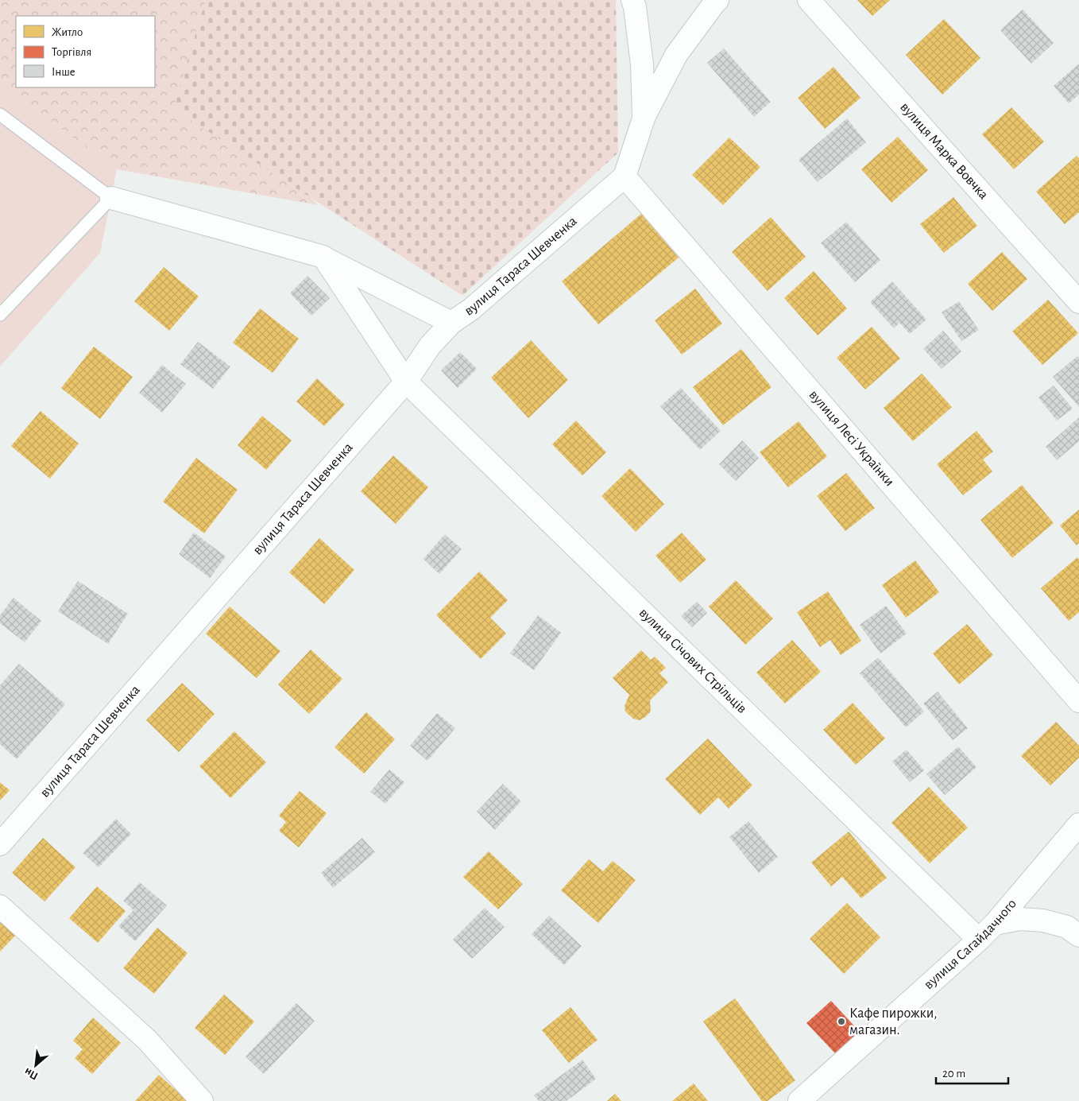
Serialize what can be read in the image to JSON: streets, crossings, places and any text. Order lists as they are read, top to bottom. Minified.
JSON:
{"streets":{"street":["вулиця Марка Вовчка","вулиця Тараса Шевченка","вулиця Лесі Українки","вулиця Січових Стрільців","вулиця Сагайдачного"]},"crossings":[["вулиця Тараса Шевченка","вулиця Лесі Українки"],["вулиця Тараса Шевченка","вулиця Січових Стрільців"],["вулиця Січових Стрільців","вулиця Сагайдачного"]],"places":["Кафе пирожки, магазин."],"legend":["Житло","Торгівля","Інше"],"scale_bar":"20 m","north":"bottom left"}
